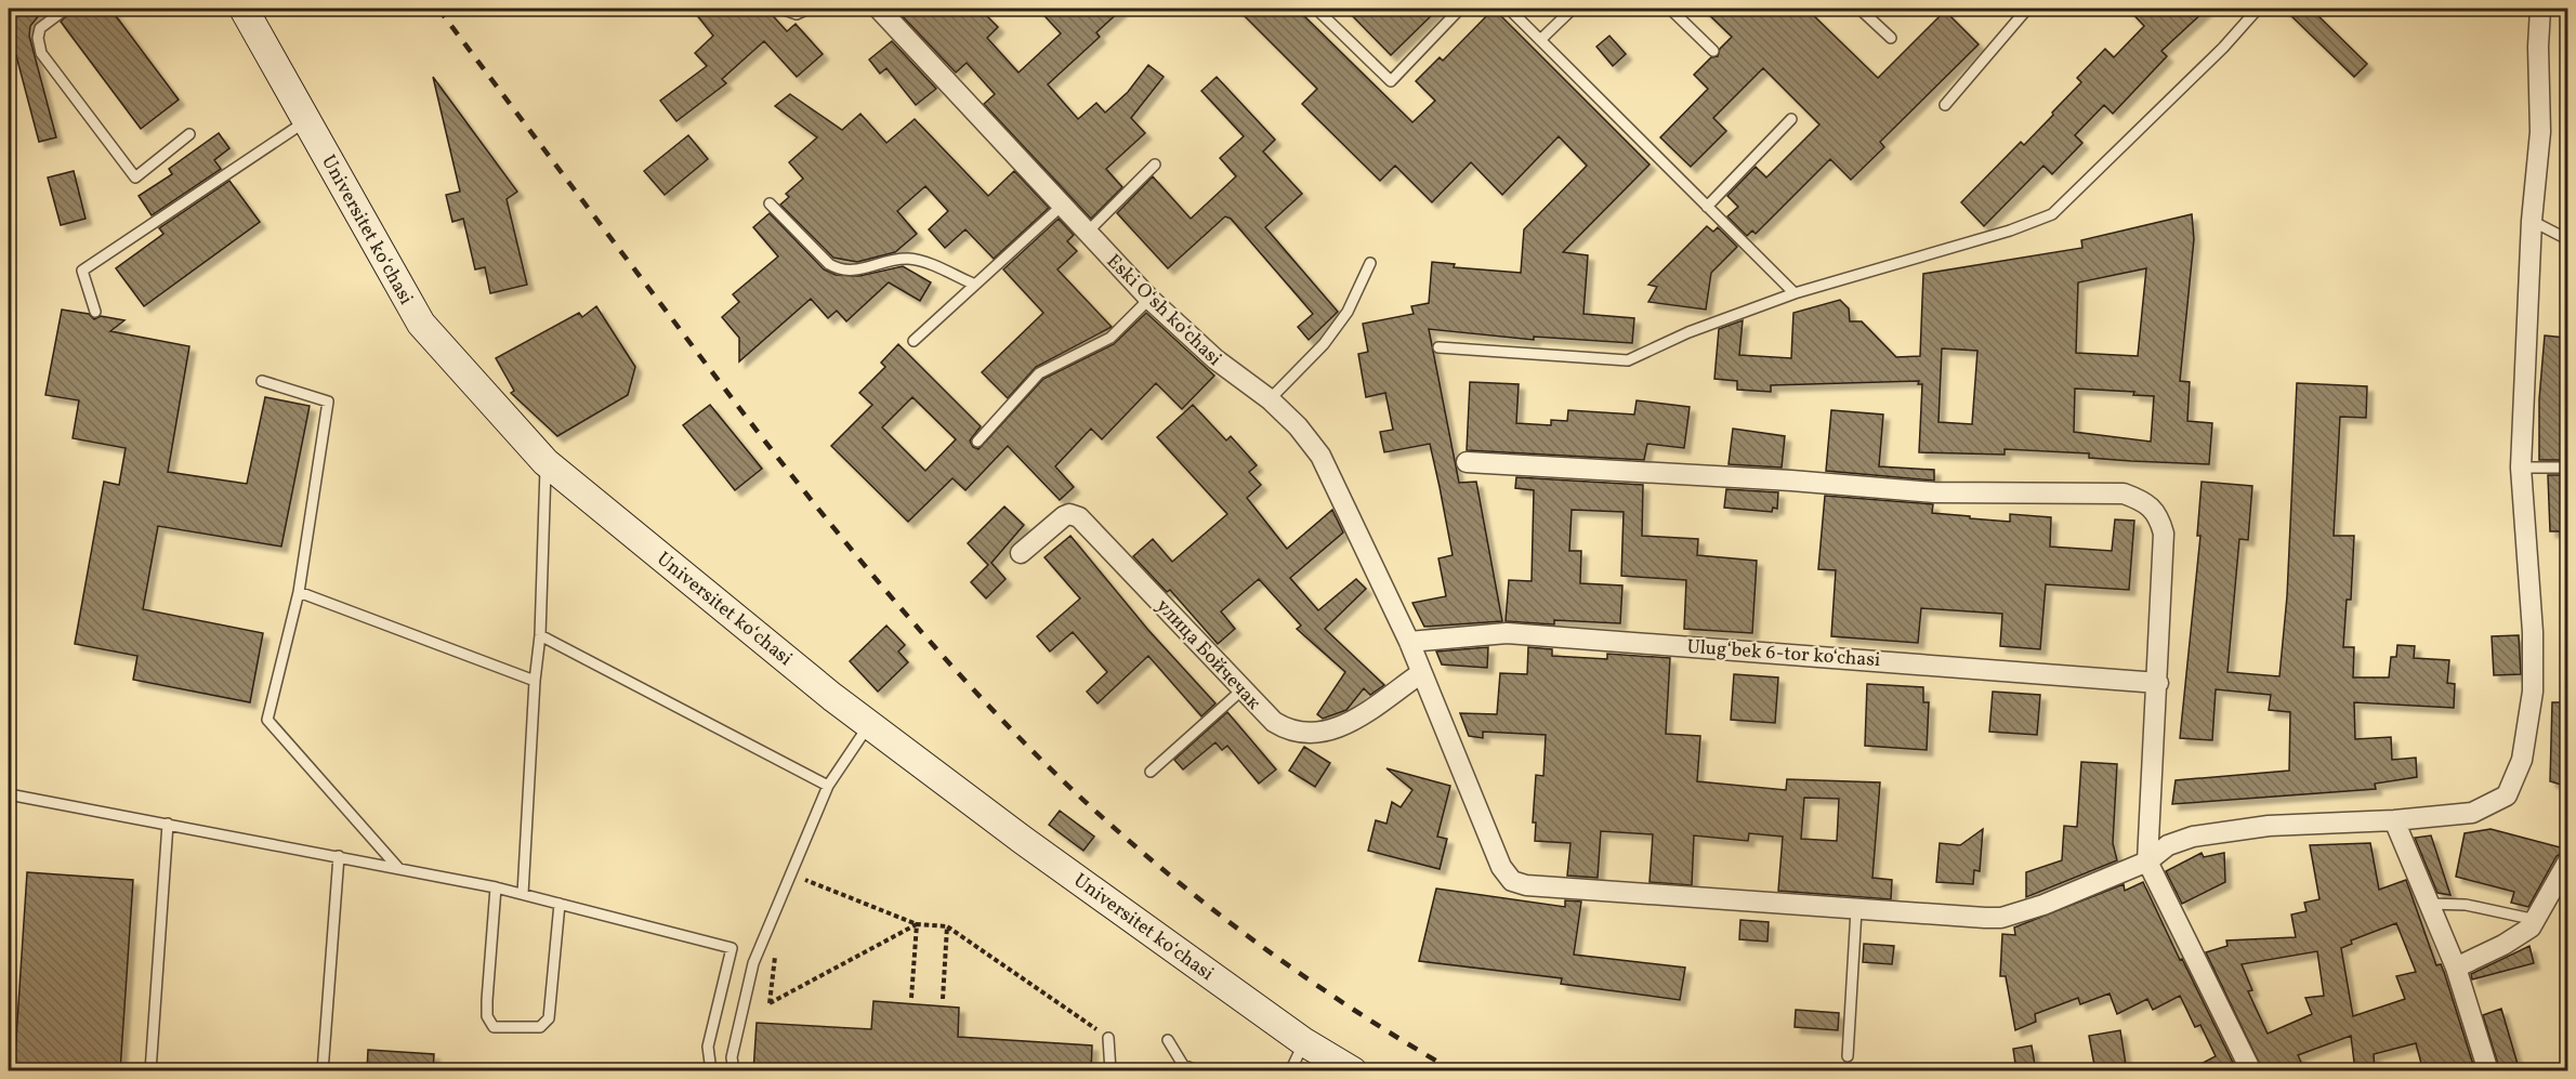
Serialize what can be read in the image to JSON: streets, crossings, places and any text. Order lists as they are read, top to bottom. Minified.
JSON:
{"streets":{"main road":["Universitet kо‘chasi"],"street":["Eski Oʻsh koʻchasi","Ulug‘bek 6-tor koʻchasi","улица Бойчечак"]},"crossings":[["Eski Oʻsh koʻchasi","Ulug‘bek 6-tor koʻchasi"],["Eski Oʻsh koʻchasi","улица Бойчечак"]]}
